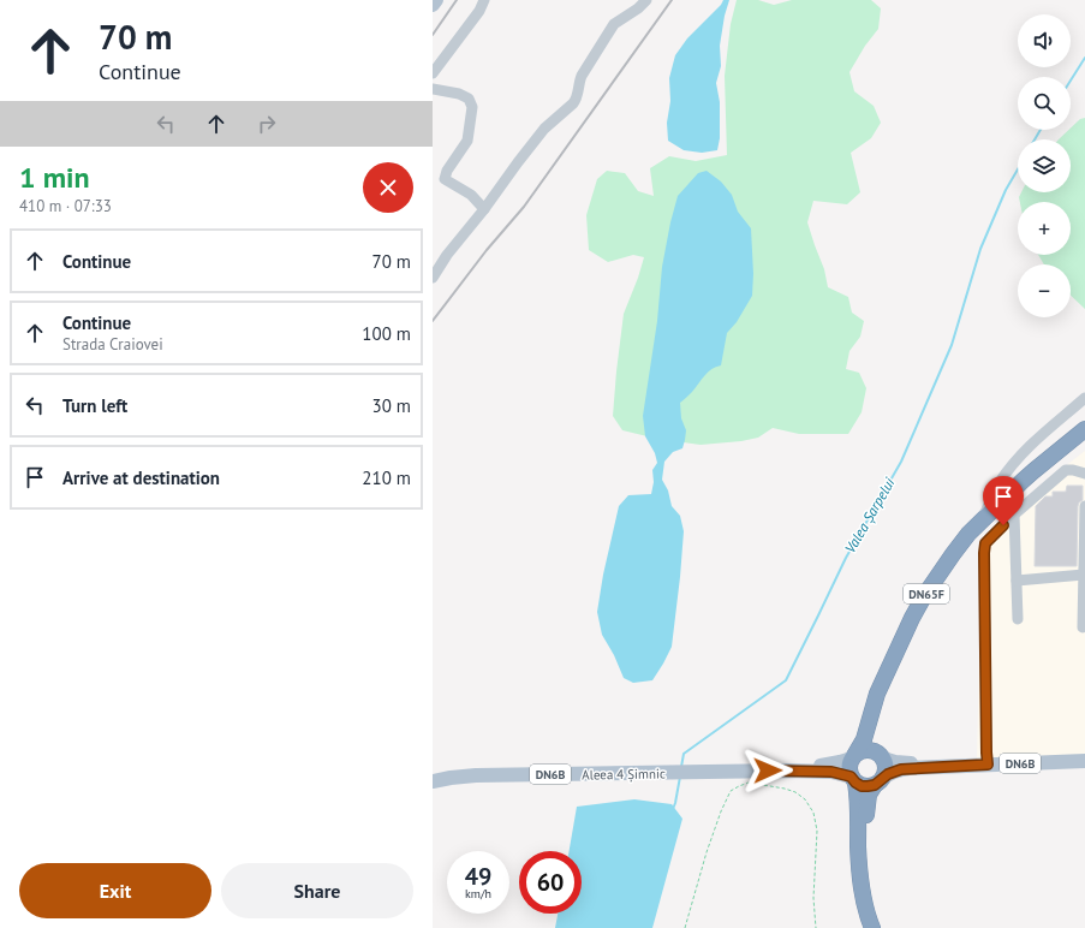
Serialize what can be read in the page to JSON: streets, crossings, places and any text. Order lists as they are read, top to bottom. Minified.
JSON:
{"streets":{"highway":["DN65F","DN6B"],"main road":["Aleea 4 Șimnic"]},"crossings":[["DN65F","DN6B"],["DN65F","Aleea 4 Șimnic"],["DN6B","Aleea 4 Șimnic"]],"water":["Valea Șarpelui"],"page":{"turn":["70 m","Continue"],"map_buttons":["+","−"],"heading":["1 min","410 m · 07:33"],"list":[{"name":"Continue","value":"70 m"},{"name":"Continue","note":"Strada Craiovei","value":"100 m"},{"name":"Turn left","value":"30 m"},{"name":"Arrive at destination","value":"210 m"}],"speed":"49 km/h","limit":"60","buttons":["Exit","Share"]}}
